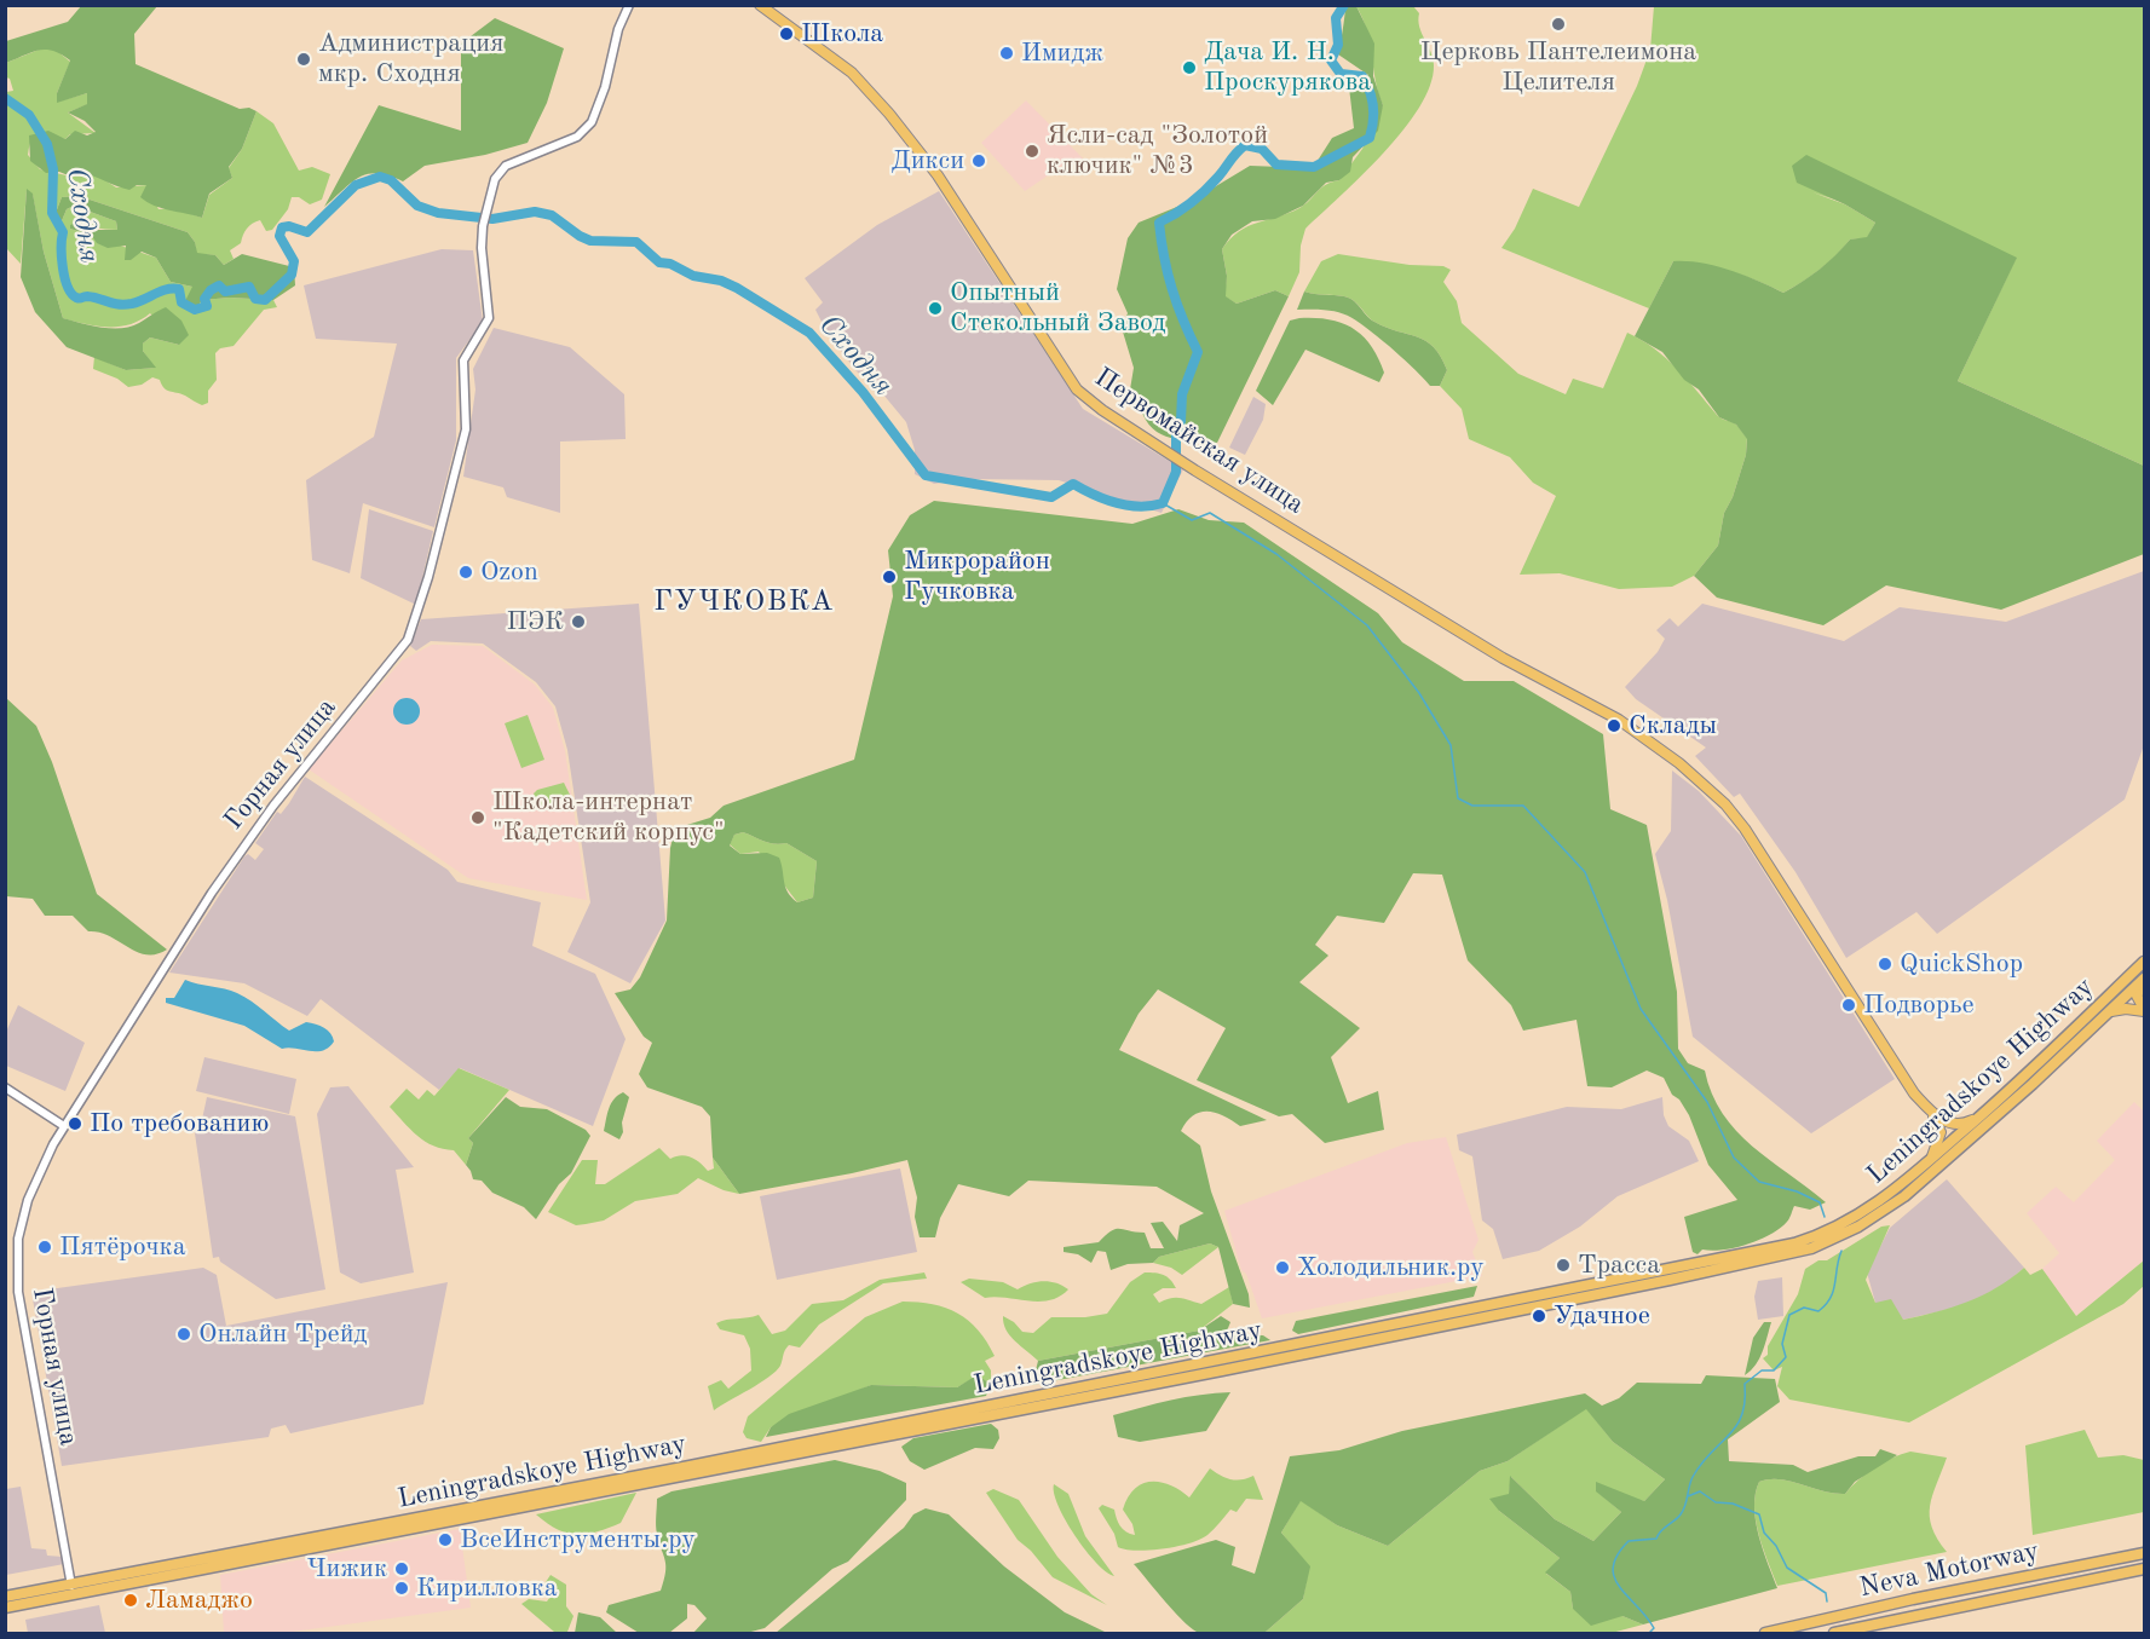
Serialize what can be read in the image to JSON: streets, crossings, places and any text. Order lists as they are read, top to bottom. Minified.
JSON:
{"streets":{"highway":["Leningradskoye Highway","Neva Motorway"],"main road":["Первомайская улица"],"street":["Горная улица"]},"crossings":[["Горная улица","Leningradskoye Highway"]],"districts":["ГУЧКОВКА"],"water":["Сходня"],"places":["Церковь Пантелеимона Целителя","Школа","Имидж","Администрация мкр. Сходня","Дача И. Н. Проскурякова","Ясли-сад \"Золотой ключик\" №3","Дикси","Опытный Стекольный Завод","Ozon","Микрорайон Гучковка","ПЭК","Склады","Школа-интернат \"Кадетский корпус\"","QuickShop","Подворье","По требованию","Пятёрочка","Трасса","Холодильник.ру","Удачное","Онлайн Трейд","ВсеИнструменты.ру","Чижик","Кирилловка","Ламаджо"]}
